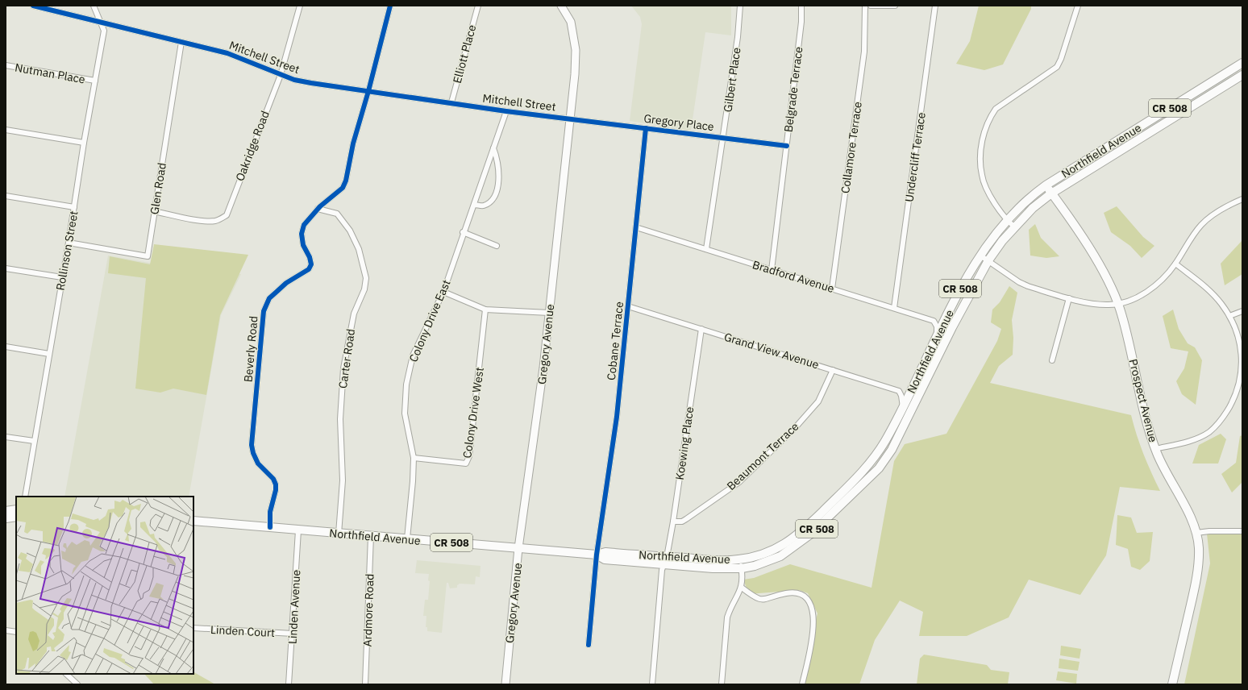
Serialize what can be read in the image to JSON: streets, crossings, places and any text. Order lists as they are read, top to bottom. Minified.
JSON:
{"streets":{"main road":["CR 508","Northfield Avenue","Gregory Avenue","Prospect Avenue"],"street":["Elliott Place","Mitchell Street","Nutman Place","Gilbert Place","Belgrade Terrace","Gregory Place","Oakridge Road","Collamore Terrace","Undercliff Terrace","Glen Road","Rollinson Street","Bradford Avenue","Colony Drive East","Cobane Terrace","Beverly Road","Grand View Avenue","Carter Road","Colony Drive West","Koewing Place","Beaumont Terrace","Linden Avenue","Ardmore Road","Linden Court"]},"crossings":[["Elliott Place","Mitchell Street"],["Mitchell Street","Gregory Place"],["Mitchell Street","Oakridge Road"],["Mitchell Street","Glen Road"],["Mitchell Street","Rollinson Street"],["Mitchell Street","Colony Drive East"],["Mitchell Street","Gregory Avenue"],["Mitchell Street","Beverly Road"],["Nutman Place","Rollinson Street"],["Gilbert Place","Gregory Place"],["Gilbert Place","Bradford Avenue"],["Belgrade Terrace","Gregory Place"],["Belgrade Terrace","Bradford Avenue"],["Gregory Place","Cobane Terrace"],["Gregory Place","Gregory Avenue"],["Oakridge Road","Glen Road"],["Collamore Terrace","Bradford Avenue"],["Northfield Avenue","Bradford Avenue"],["Northfield Avenue","Colony Drive East"],["Northfield Avenue","Cobane Terrace"],["Northfield Avenue","Gregory Avenue"],["Northfield Avenue","Beverly Road"],["Northfield Avenue","Grand View Avenue"],["Northfield Avenue","Carter Road"],["Northfield Avenue","Prospect Avenue"],["Northfield Avenue","Koewing Place"],["Northfield Avenue","Linden Avenue"],["Northfield Avenue","Ardmore Road"],["Undercliff Terrace","Bradford Avenue"],["Glen Road","Rollinson Street"],["Bradford Avenue","Cobane Terrace"],["Colony Drive East","Colony Drive West"],["Cobane Terrace","Grand View Avenue"],["Beverly Road","Carter Road"],["Grand View Avenue","Koewing Place"],["Grand View Avenue","Beaumont Terrace"],["Koewing Place","Beaumont Terrace"],["Linden Avenue","Linden Court"]]}
